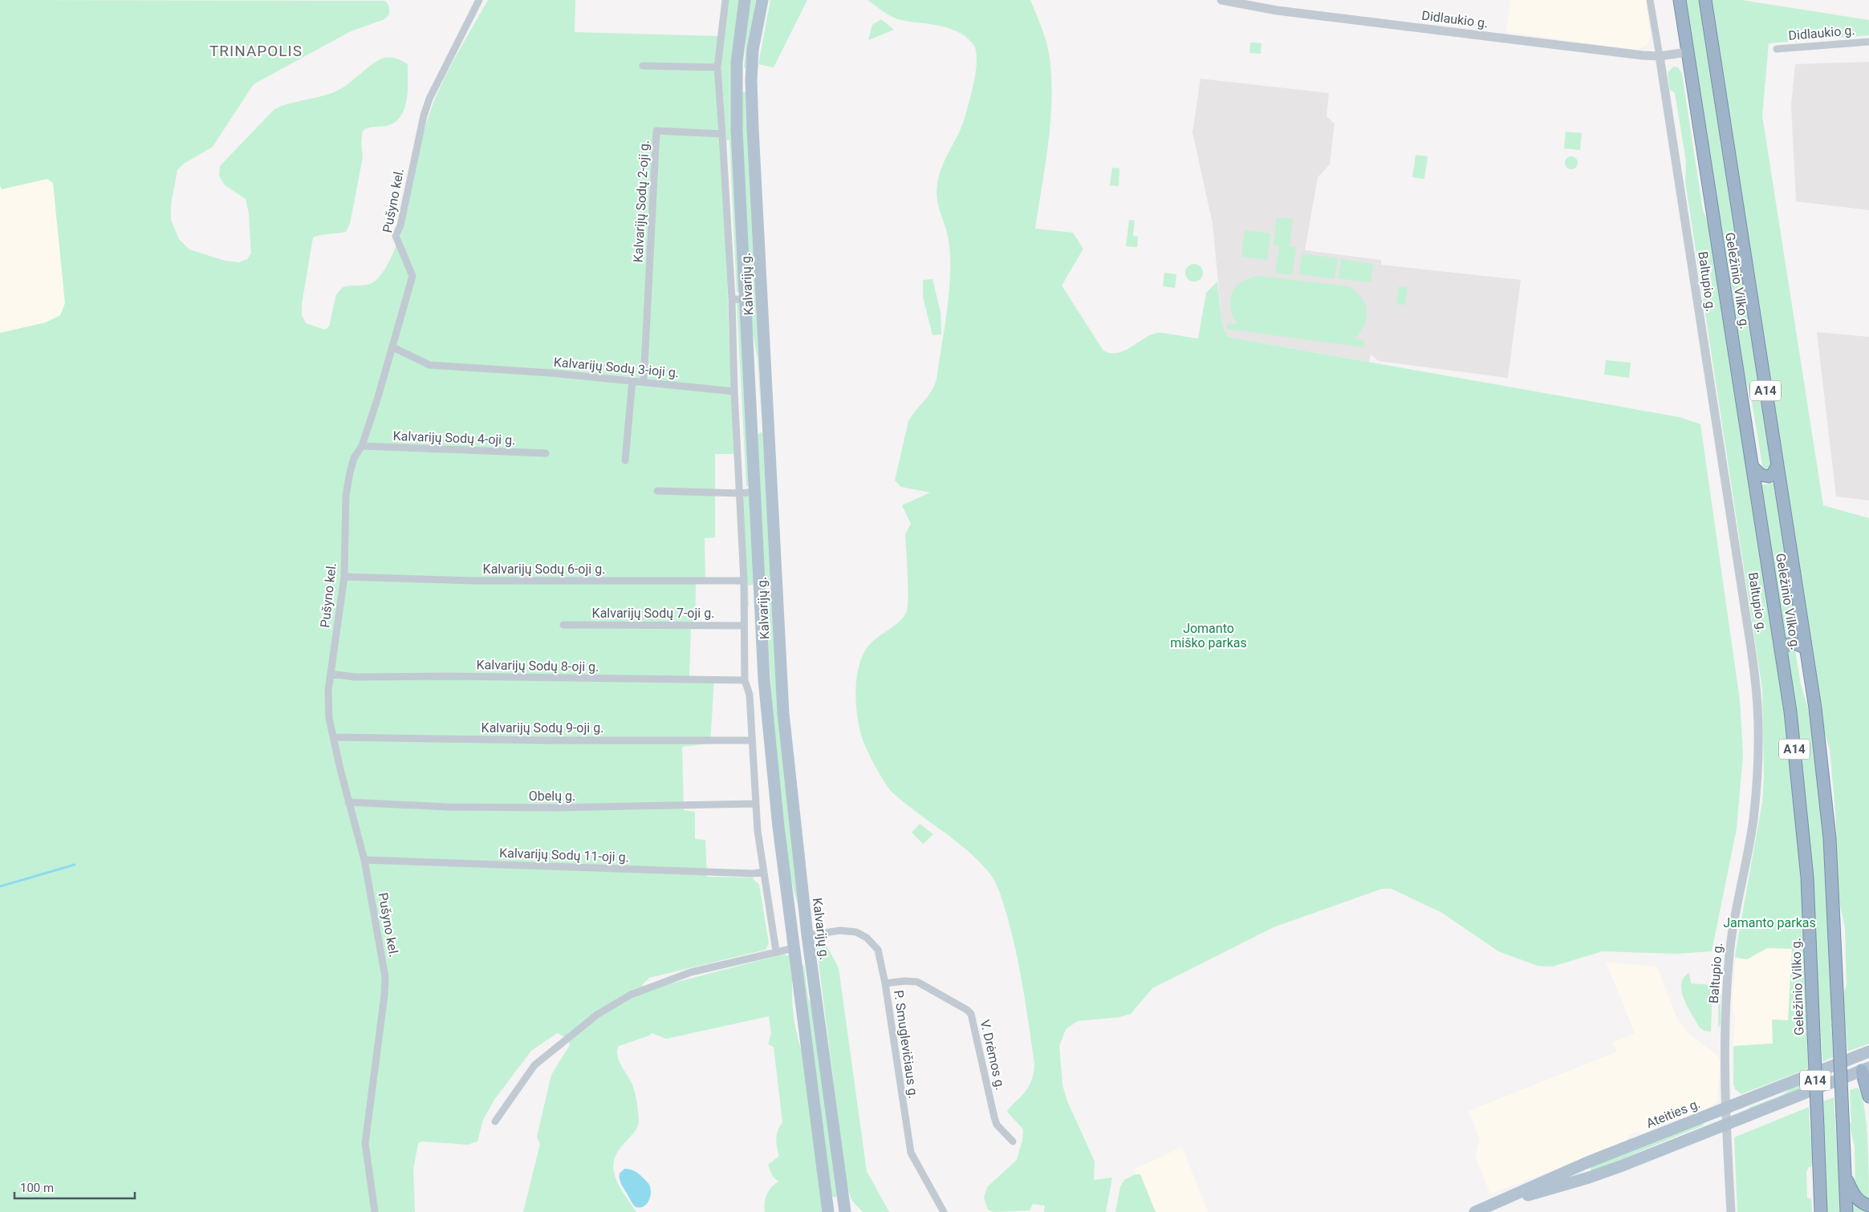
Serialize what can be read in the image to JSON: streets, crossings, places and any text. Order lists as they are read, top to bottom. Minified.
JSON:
{"streets":{"highway":["Geležinio Vilko g.","A14"],"main road":["Kalvarijų g.","Ateities g."],"street":["Didlaukio g.","Pušyno kel.","Kalvarijų Sodų 2-oji g.","Baltupio g.","Kalvarijų Sodų 3-ioji g.","Kalvarijų Sodų 4-oji g.","Kalvarijų Sodų 6-oji g.","Kalvarijų Sodų 7-oji g.","Kalvarijų Sodų 8-oji g.","Kalvarijų Sodų 9-oji g.","Obelų g.","Kalvarijų Sodų 11-oji g.","P. Smuglevičiaus g.","V. Drėmos g."]},"crossings":[["Didlaukio g.","Geležinio Vilko g."],["Didlaukio g.","Baltupio g."],["Pušyno kel.","Kalvarijų Sodų 3-ioji g."],["Pušyno kel.","Kalvarijų Sodų 4-oji g."],["Pušyno kel.","Kalvarijų Sodų 6-oji g."],["Pušyno kel.","Kalvarijų Sodų 8-oji g."],["Pušyno kel.","Kalvarijų Sodų 9-oji g."],["Pušyno kel.","Obelų g."],["Pušyno kel.","Kalvarijų Sodų 11-oji g."],["Kalvarijų Sodų 2-oji g.","Kalvarijų Sodų 3-ioji g."],["Baltupio g.","Ateities g."],["Kalvarijų g.","P. Smuglevičiaus g."],["P. Smuglevičiaus g.","V. Drėmos g."]],"districts":["TRINAPOLIS"],"parks":["Jomanto miško parkas","Jamanto parkas"],"scale_bar":"100 m"}
